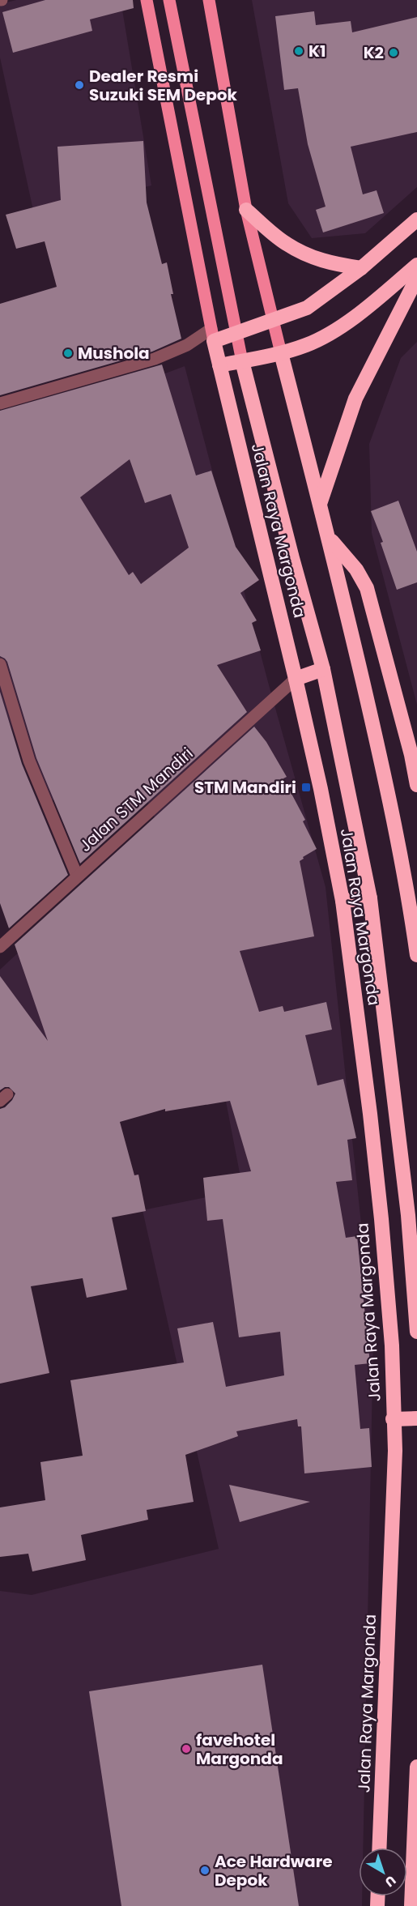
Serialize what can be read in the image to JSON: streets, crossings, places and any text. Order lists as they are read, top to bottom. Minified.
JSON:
{"streets":{"highway":["Jalan Raya Margonda"],"street":["Jalan STM Mandiri"]},"crossings":[["Jalan Raya Margonda","Jalan STM Mandiri"]],"places":{"other":["K1","K2","Dealer Resmi Suzuki SEM Depok","Mushola","favehotel Margonda","Ace Hardware Depok"],"transit":["STM Mandiri"]},"north":"bottom right"}
